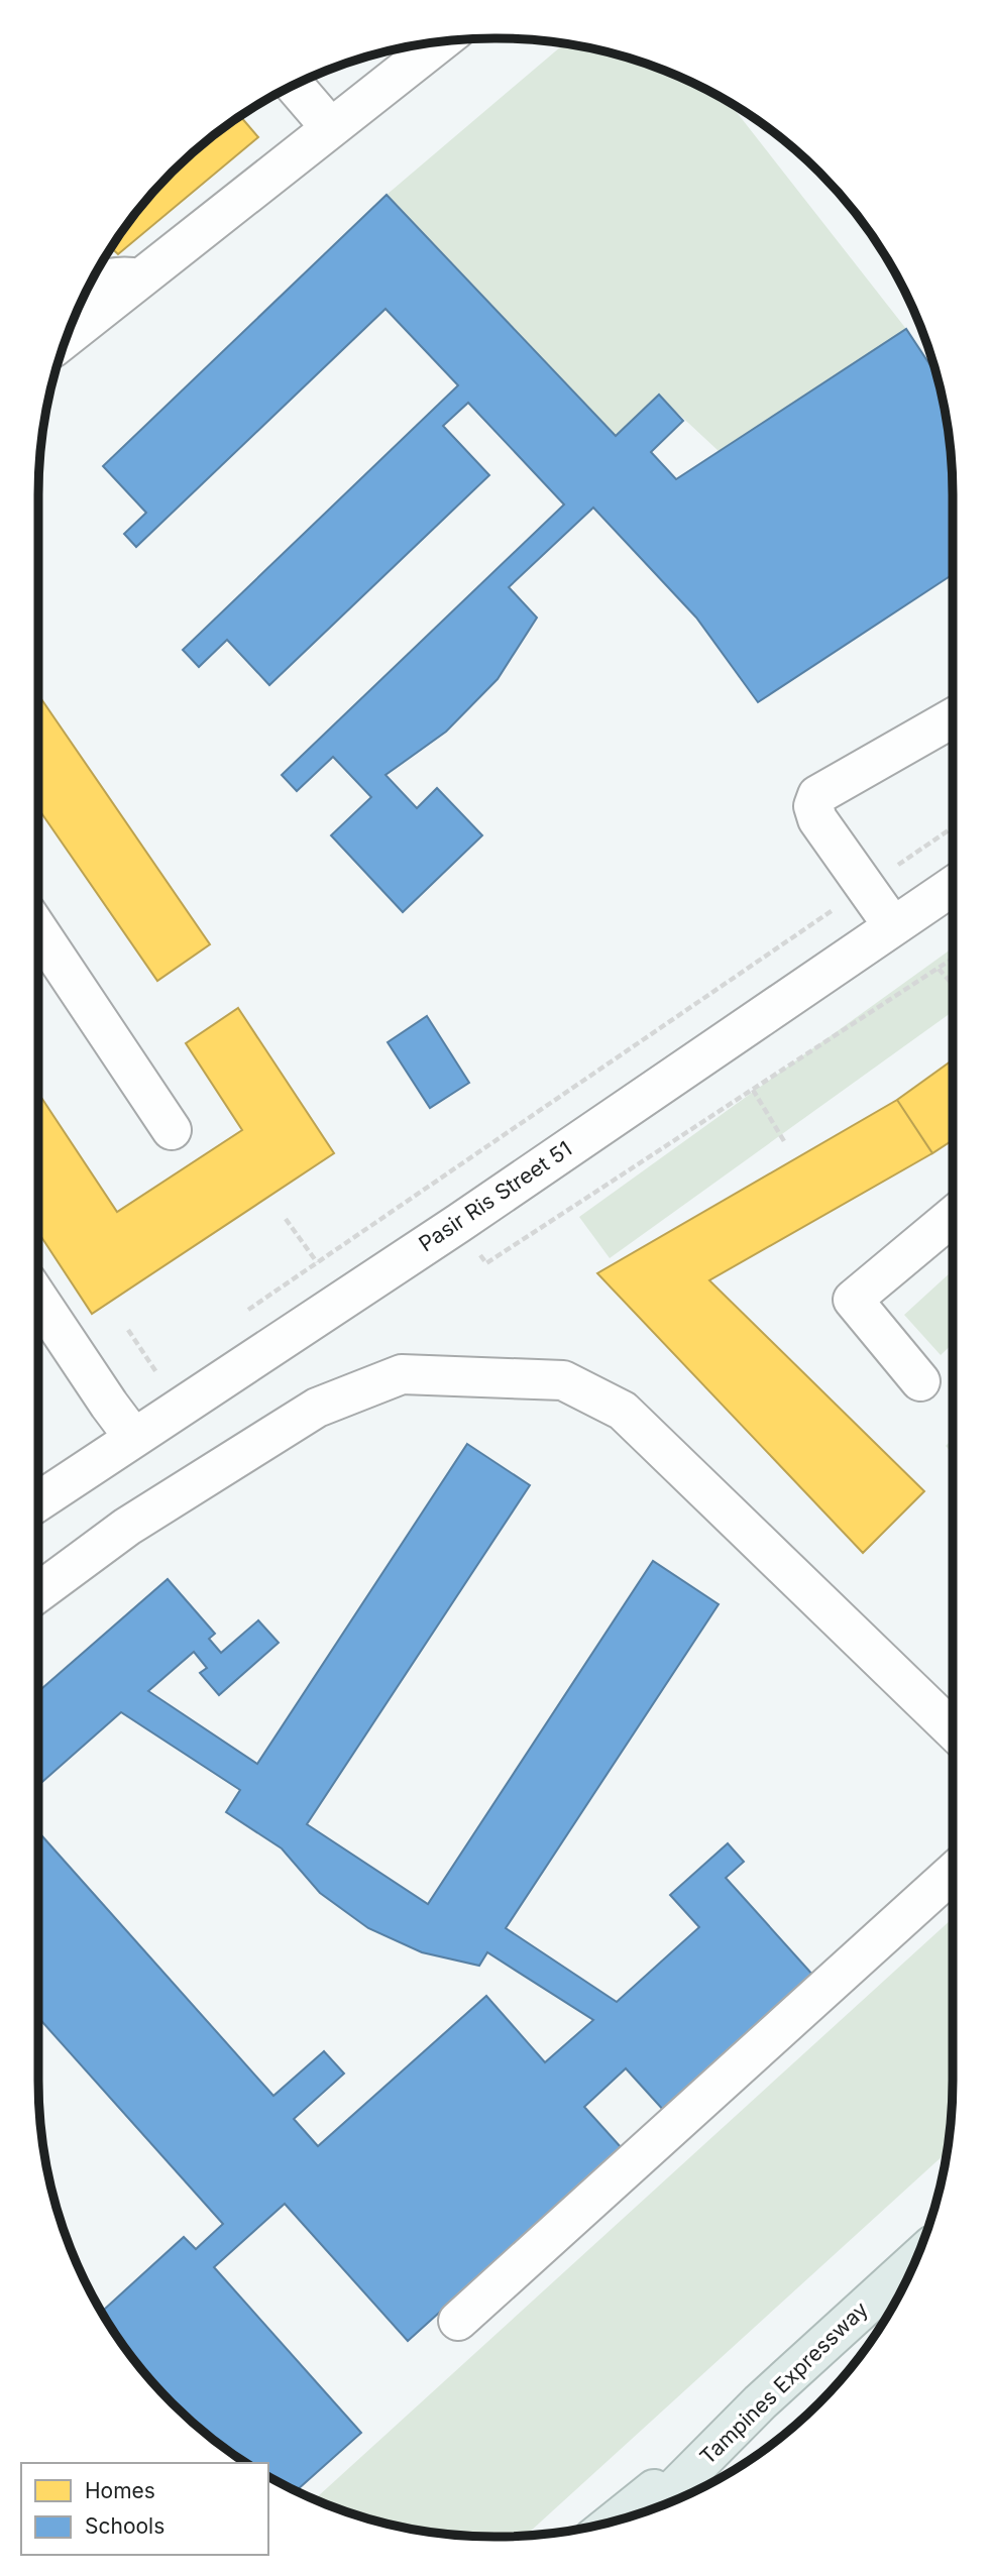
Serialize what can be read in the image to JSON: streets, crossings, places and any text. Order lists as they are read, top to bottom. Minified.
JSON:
{"streets":{"highway":["Tampines Expressway"],"street":["Pasir Ris Street 51"]},"legend":["Homes","Schools"]}
